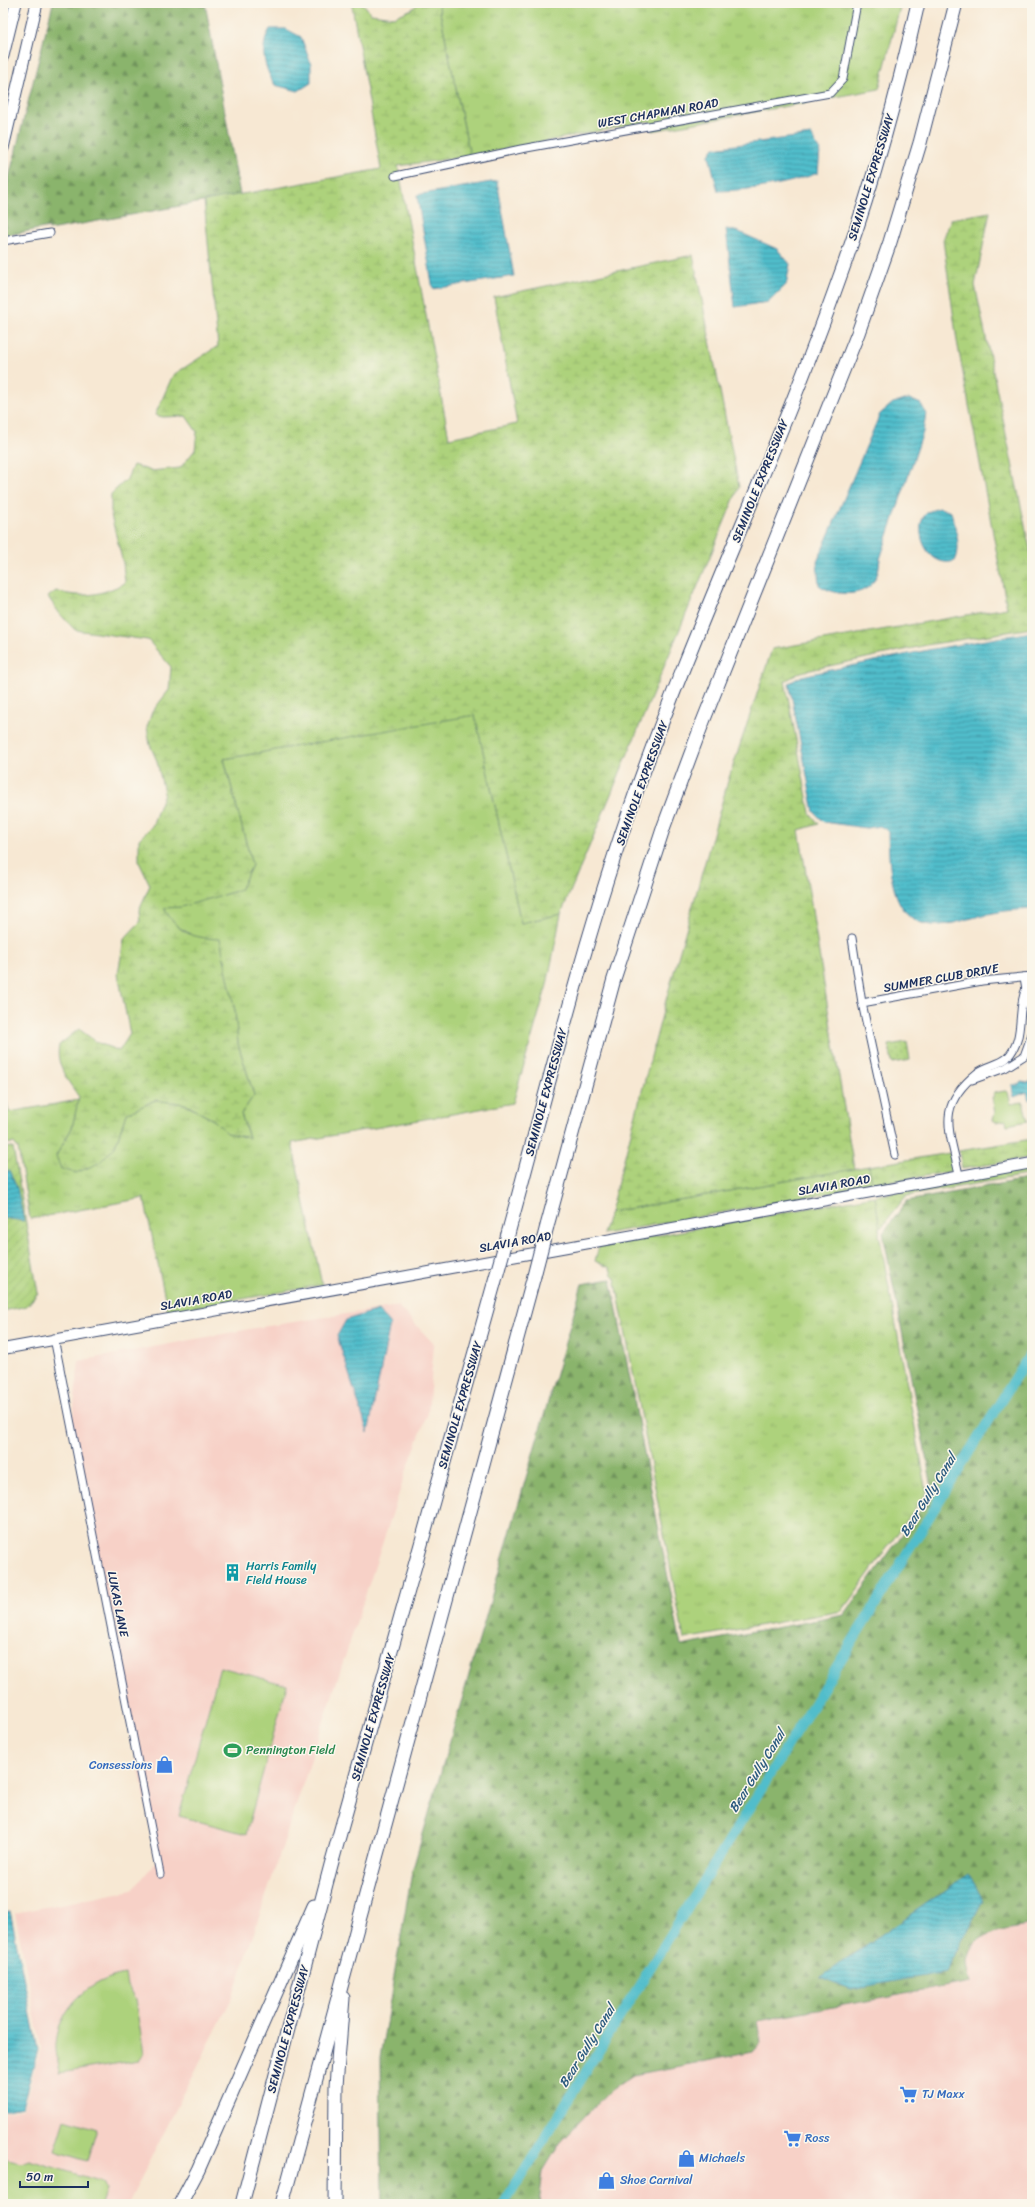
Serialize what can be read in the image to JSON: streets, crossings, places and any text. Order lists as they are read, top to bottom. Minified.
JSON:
{"streets":{"highway":["SEMINOLE EXPRESSWAY"],"street":["WEST CHAPMAN ROAD","SUMMER CLUB DRIVE","SLAVIA ROAD","LUKAS LANE"]},"crossings":[["SLAVIA ROAD","LUKAS LANE"]],"water":["Bear Gully Canal"],"places":{"building":["Harris Family Field House"],"sports":["Pennington Field"],"shop":["Consessions","Michaels","Shoe Carnival"],"supermarket":["TJ Maxx","Ross"]},"scale_bar":"50 m"}
